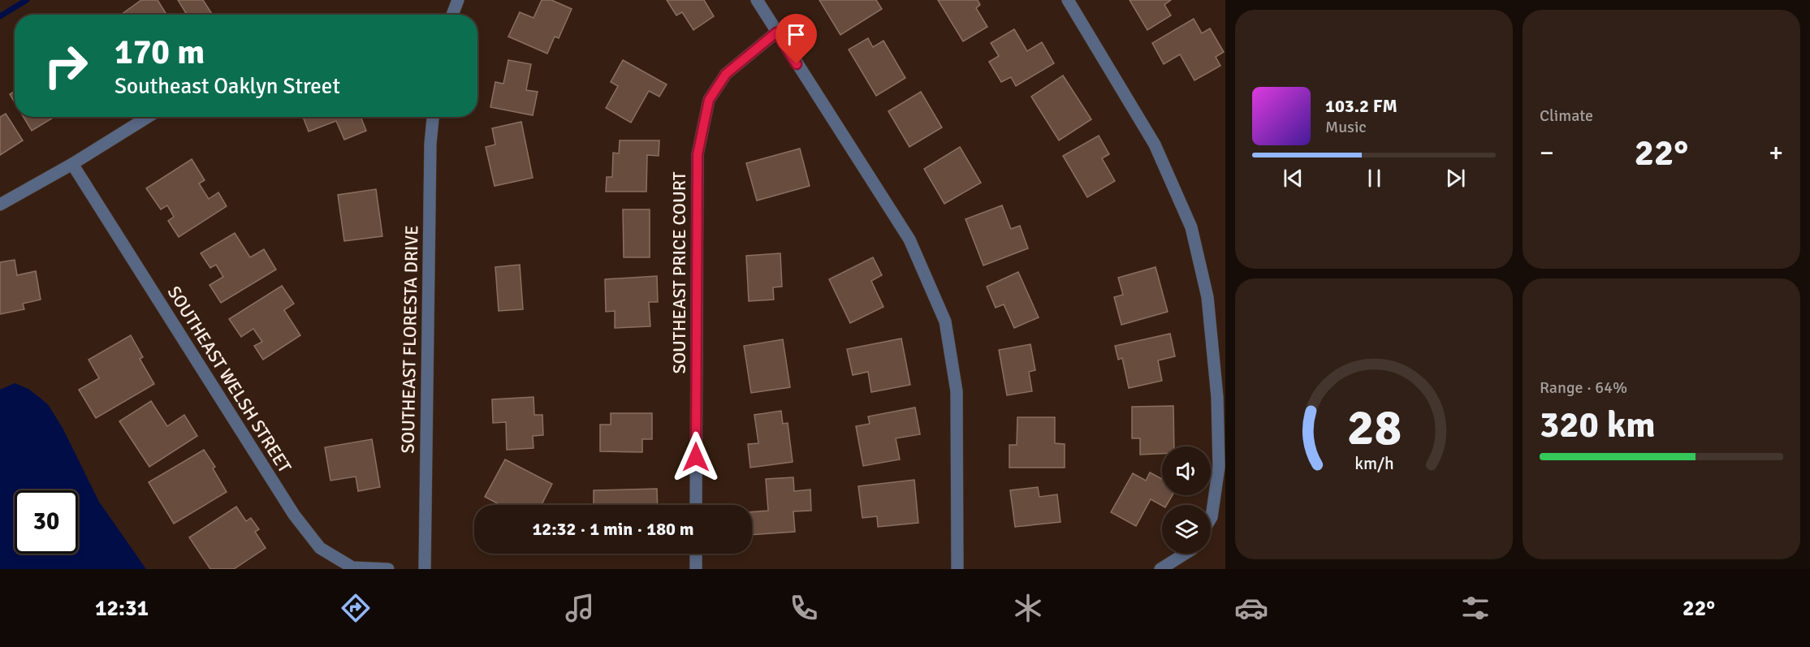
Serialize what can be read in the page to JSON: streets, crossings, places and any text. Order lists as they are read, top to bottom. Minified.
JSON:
{"streets":{"street":["SOUTHEAST PRICE COURT","SOUTHEAST FLORESTA DRIVE","SOUTHEAST WELSH STREET"]},"page":{"tile":["Climate",["Range · 64%","320 km"]],"turn":["170 m","Southeast Oaklyn Street"],"song":["103.2 FM","Music"],"heat":["−","22°","+"],"limit":"30","trip":"12:32 · 1 min · 180 m","tabs":["12:31","22°"],"gauge":["28","km/h"]}}
